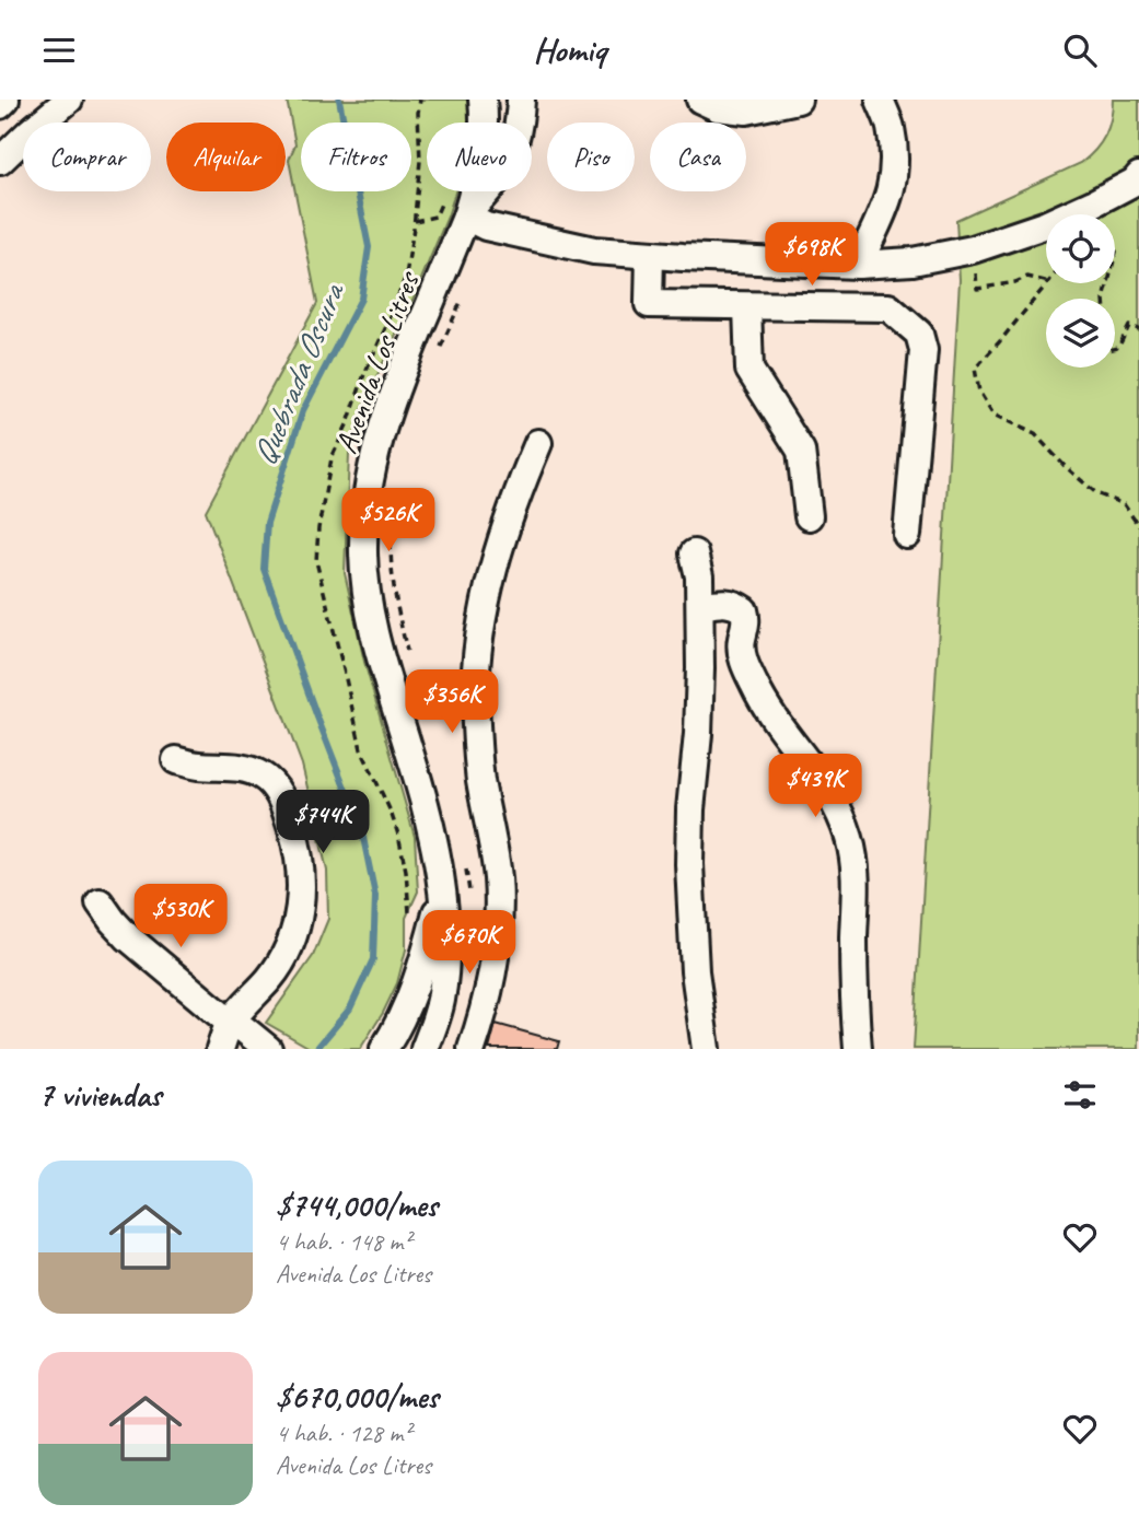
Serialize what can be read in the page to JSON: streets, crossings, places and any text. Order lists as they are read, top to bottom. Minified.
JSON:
{"streets":{"street":["Avenida Los Litres"]},"water":["Quebrada Oscura"],"page":{"header":"Homiq","chip":["Comprar","Alquilar","Filtros","Nuevo","Piso","Casa"],"price":["$698K","$526K","$356K","$439K","$744K","$530K","$670K"],"heading":"7 viviendas","list":[{"name":"$744,000/mes","note":"4 hab. · 148 m² · Avenida Los Litres"},{"name":"$670,000/mes","note":"4 hab. · 128 m² · Avenida Los Litres"}]}}
